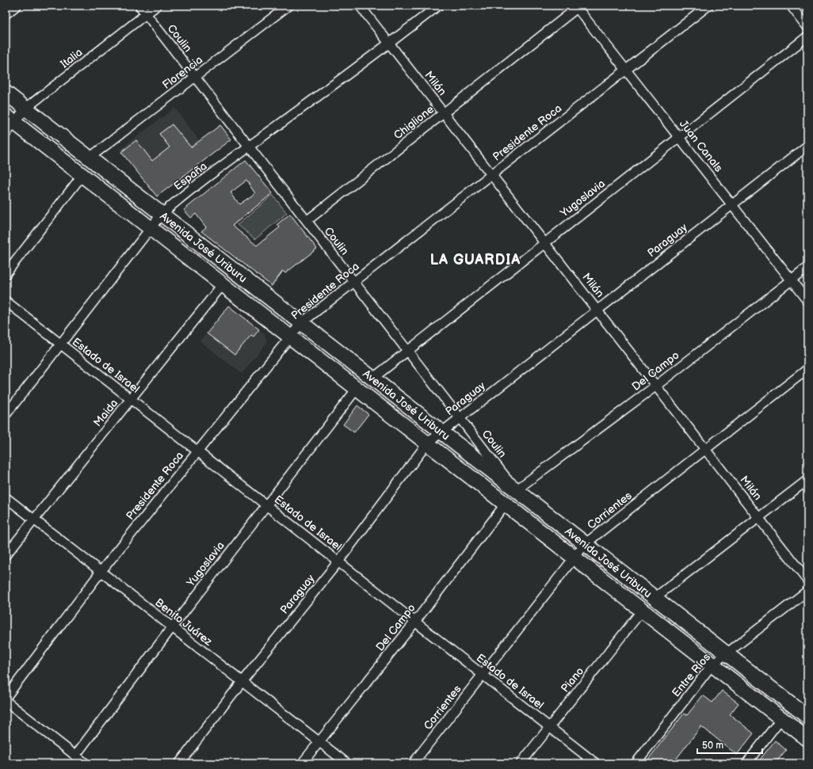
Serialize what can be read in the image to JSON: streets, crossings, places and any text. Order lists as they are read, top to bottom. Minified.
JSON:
{"streets":{"main road":["Avenida José Uriburu"],"street":["Coulin","Italia","Florencia","Milán","Chiglione","Presidente Roca","Juan Canals","España","Yugoslavia","Paraguay","Estado de Israel","Del Campo","Maida","Corrientes","Benito Juárez","Entre Ríos","Piano"]},"crossings":[["Coulin","Italia"],["Coulin","Florencia"],["Coulin","Chiglione"],["Coulin","Presidente Roca"],["Coulin","España"],["Coulin","Yugoslavia"],["Coulin","Paraguay"],["Coulin","Avenida José Uriburu"],["Coulin","Del Campo"],["Italia","Avenida José Uriburu"],["Florencia","Avenida José Uriburu"],["Milán","Chiglione"],["Milán","Presidente Roca"],["Milán","España"],["Milán","Yugoslavia"],["Milán","Paraguay"],["Milán","Del Campo"],["Milán","Corrientes"],["Chiglione","Juan Canals"],["Presidente Roca","Juan Canals"],["Presidente Roca","Avenida José Uriburu"],["Presidente Roca","Estado de Israel"],["Presidente Roca","Benito Juárez"],["Juan Canals","Yugoslavia"],["Juan Canals","Paraguay"],["Juan Canals","Del Campo"],["España","Avenida José Uriburu"],["España","Estado de Israel"],["Yugoslavia","Avenida José Uriburu"],["Yugoslavia","Estado de Israel"],["Yugoslavia","Benito Juárez"],["Paraguay","Avenida José Uriburu"],["Paraguay","Estado de Israel"],["Paraguay","Benito Juárez"],["Avenida José Uriburu","Del Campo"],["Avenida José Uriburu","Maida"],["Avenida José Uriburu","Corrientes"],["Avenida José Uriburu","Entre Ríos"],["Avenida José Uriburu","Piano"],["Estado de Israel","Del Campo"],["Estado de Israel","Maida"],["Estado de Israel","Corrientes"],["Estado de Israel","Piano"],["Del Campo","Benito Juárez"],["Maida","Benito Juárez"]],"districts":["LA GUARDIA"],"scale_bar":"50 m"}
